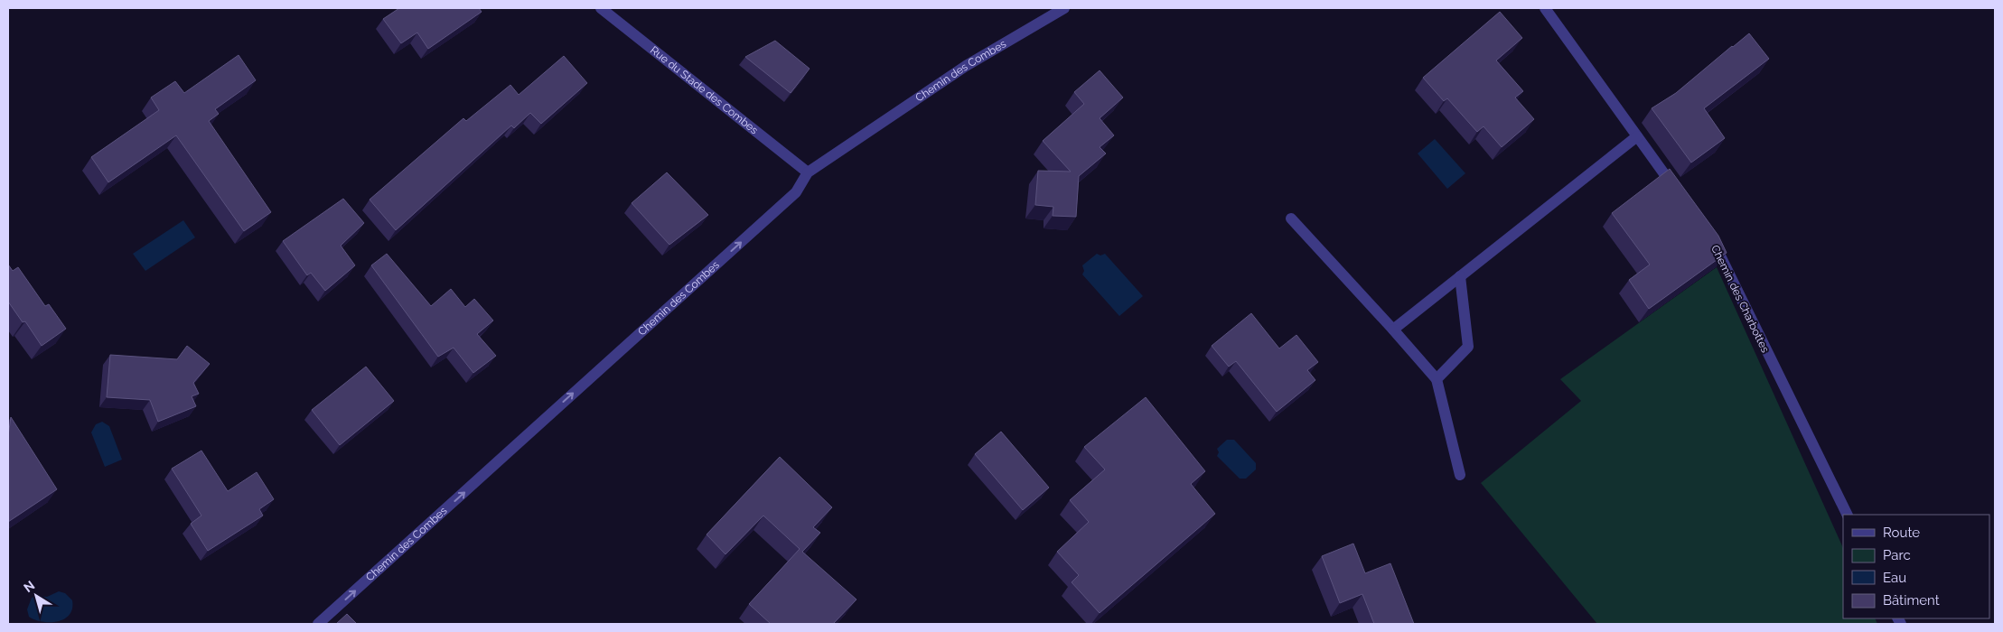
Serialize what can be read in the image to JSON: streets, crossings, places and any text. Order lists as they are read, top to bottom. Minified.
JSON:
{"streets":{"street":["Chemin des Combes","Rue du Stade des Combes","Chemin des Charbottes"]},"crossings":[["Chemin des Combes","Rue du Stade des Combes"]],"one_way":["Chemin des Combes"],"legend":["Route","Parc","Eau","Bâtiment"],"north":"top left"}
